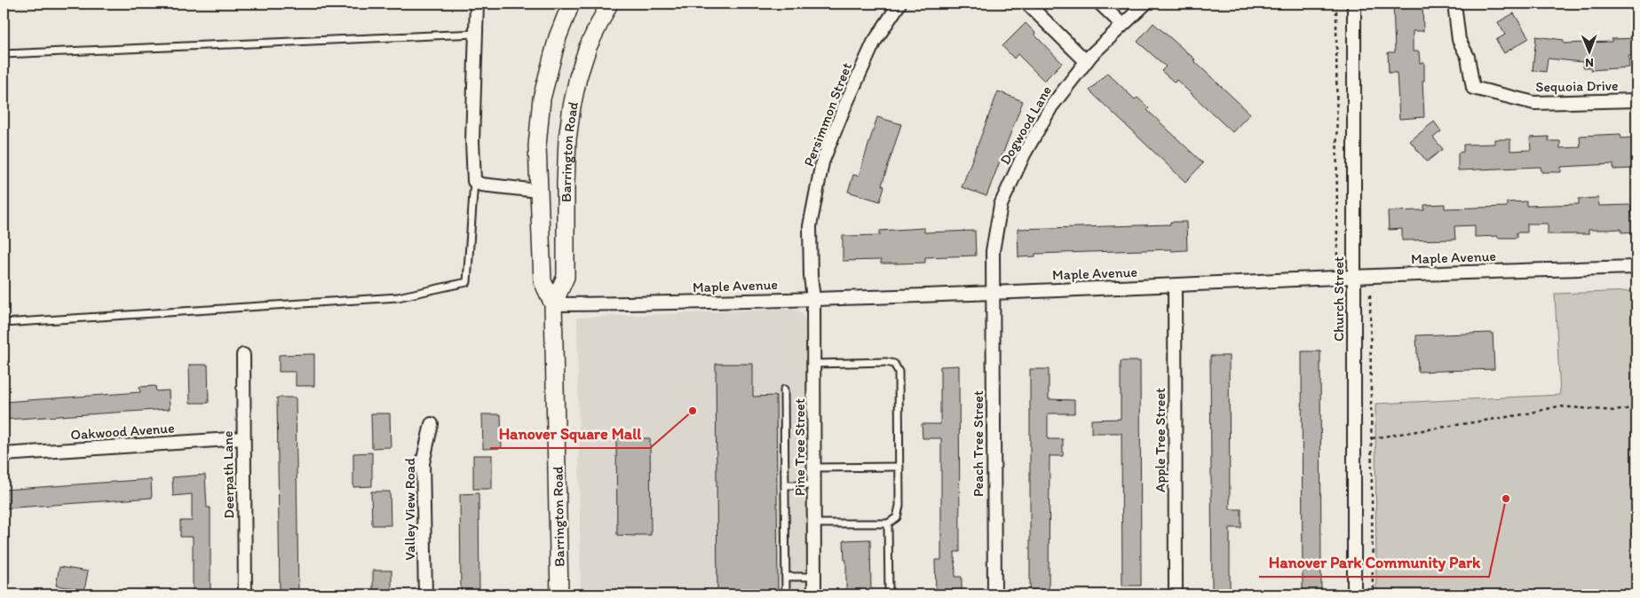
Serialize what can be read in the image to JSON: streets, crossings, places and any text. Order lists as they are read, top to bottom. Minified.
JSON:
{"streets":{"main road":["Barrington Road"],"street":["Sequoia Drive","Persimmon Street","Dogwood Lane","Maple Avenue","Church Street","Oakwood Avenue","Apple Tree Street","Peach Tree Street","Pine Tree Street","Deerpath Lane","Valley View Road"]},"crossings":[["Persimmon Street","Maple Avenue"],["Persimmon Street","Pine Tree Street"],["Dogwood Lane","Maple Avenue"],["Dogwood Lane","Peach Tree Street"],["Barrington Road","Maple Avenue"],["Maple Avenue","Church Street"],["Maple Avenue","Apple Tree Street"],["Maple Avenue","Peach Tree Street"],["Maple Avenue","Pine Tree Street"],["Oakwood Avenue","Deerpath Lane"]],"places":["Hanover Square Mall","Hanover Park Community Park"],"north":"bottom"}
